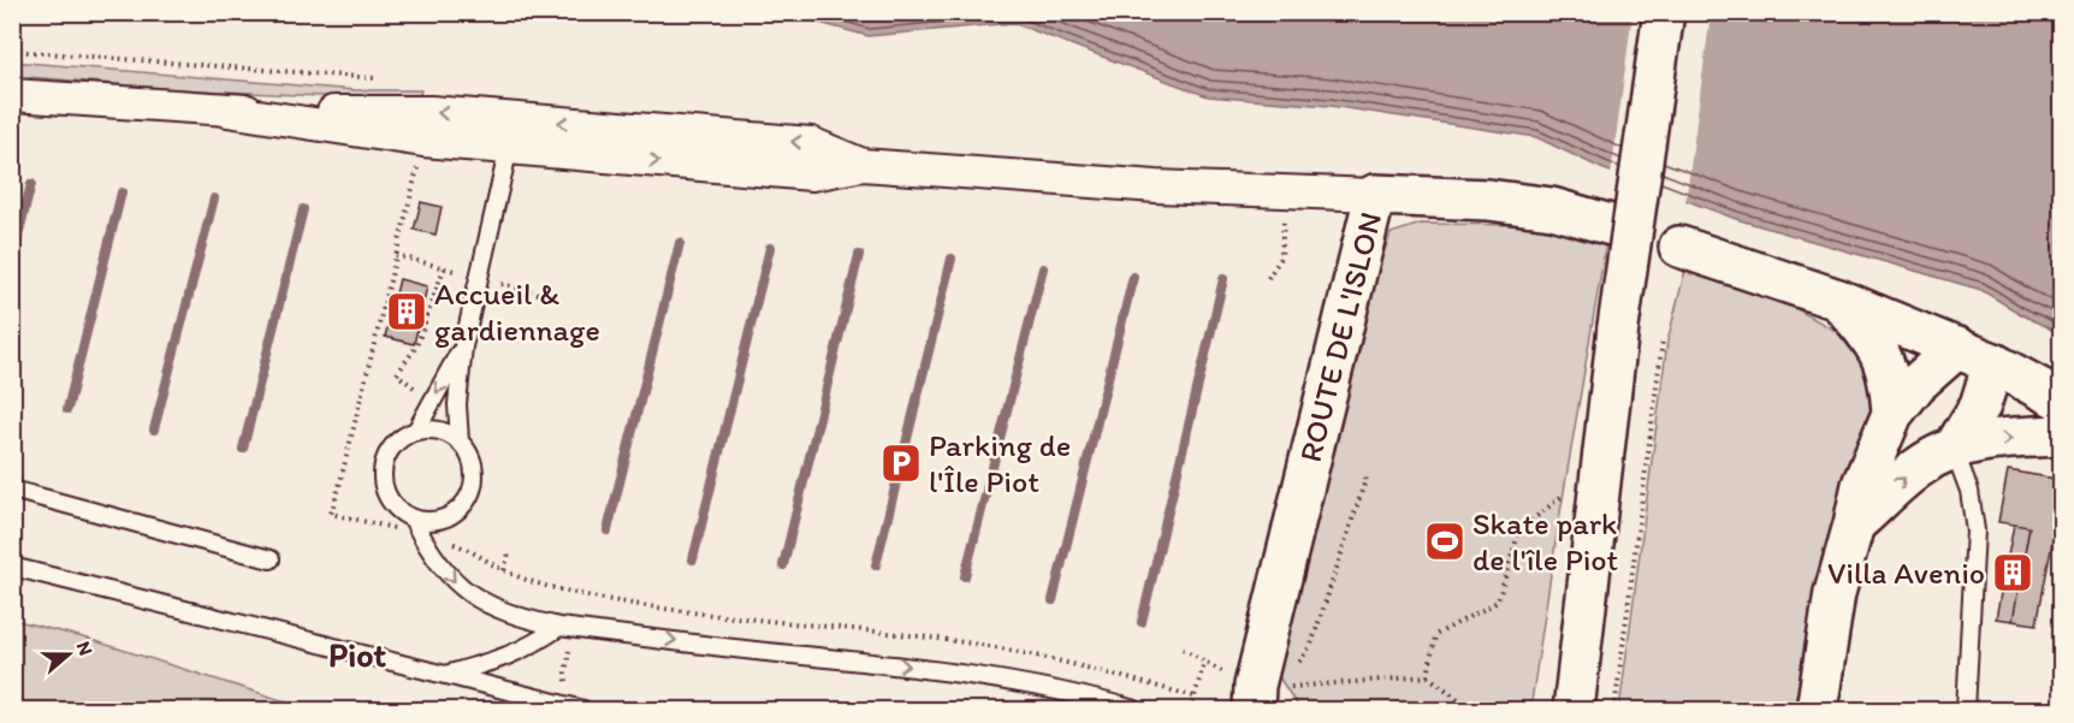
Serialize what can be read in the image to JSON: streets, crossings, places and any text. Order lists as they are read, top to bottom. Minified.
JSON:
{"streets":{"main road":["ROUTE DE L'ISLON"]},"districts":["Piot"],"places":{"building":["Accueil & gardiennage","Villa Avenio"],"parking":["Parking de l'Île Piot"],"sports":["Skate park de l'île Piot"]},"north":"right"}
